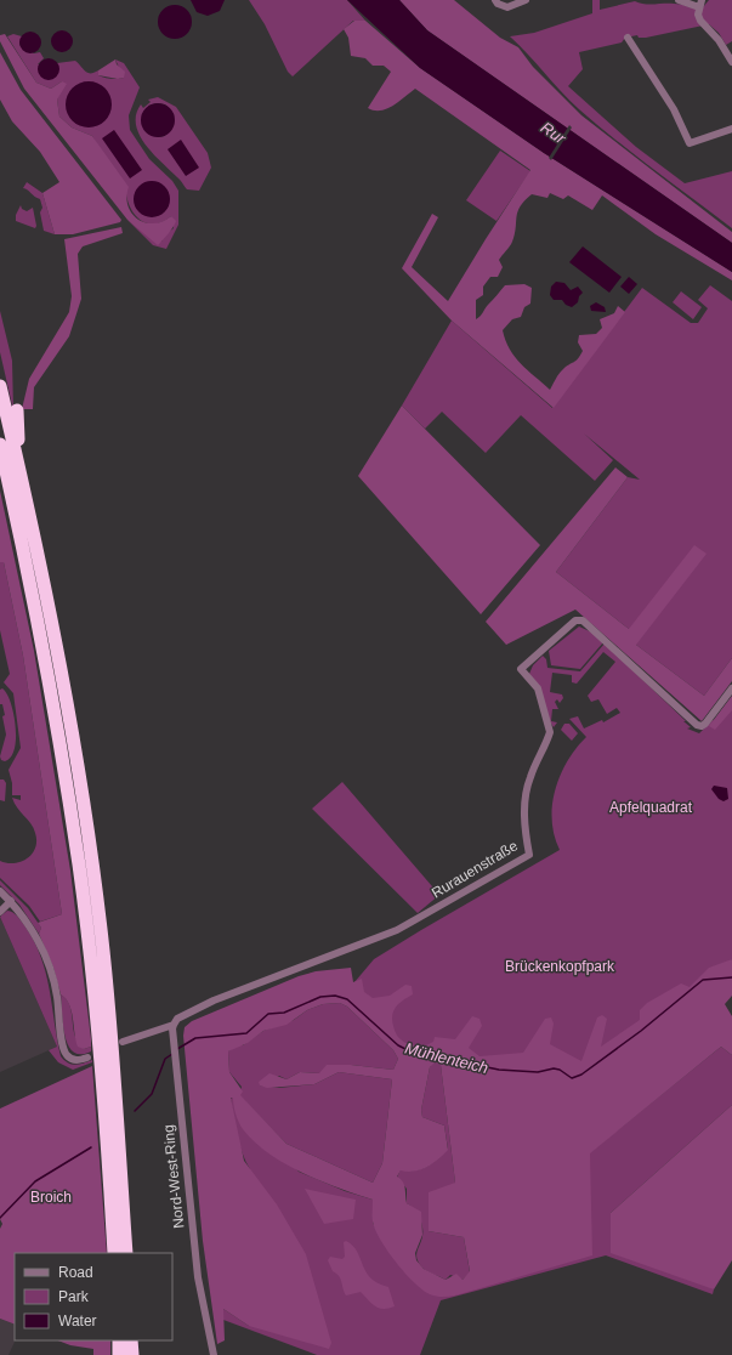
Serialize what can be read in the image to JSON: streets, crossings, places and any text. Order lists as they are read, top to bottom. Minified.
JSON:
{"streets":{"street":["Rurauenstraße","Nord-West-Ring"]},"crossings":[["Rurauenstraße","Nord-West-Ring"]],"water":["Rur","Mühlenteich"],"parks":["Apfelquadrat","Brückenkopfpark","Broich"],"legend":["Road","Park","Water"]}
